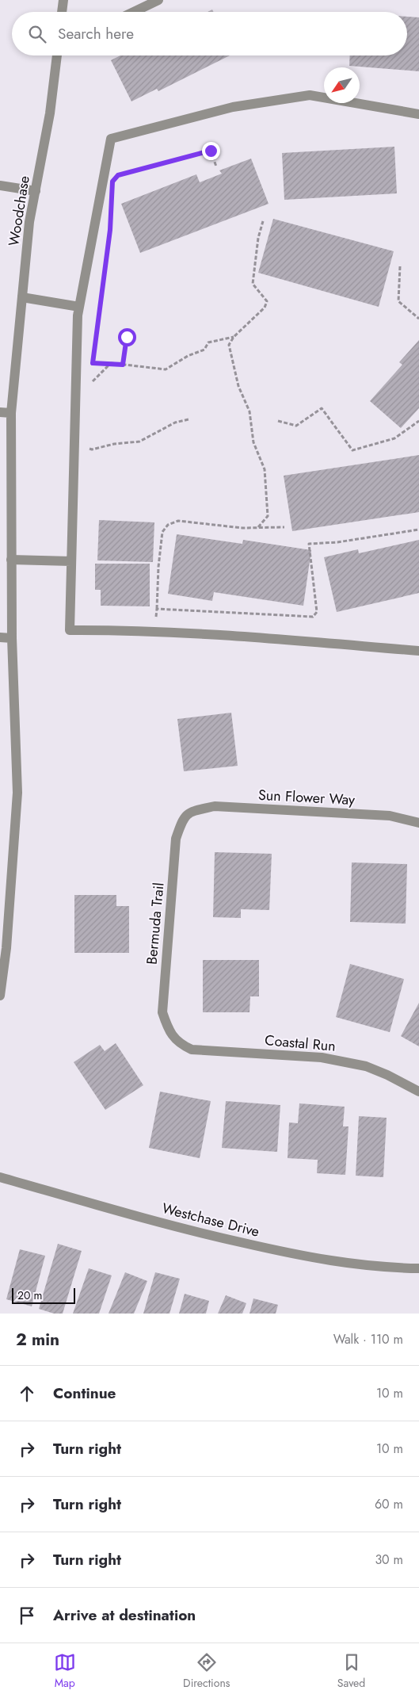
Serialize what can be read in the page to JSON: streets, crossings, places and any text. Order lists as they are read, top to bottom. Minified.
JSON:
{"streets":{"street":["Woodchase","Sun Flower Way","Bermuda Trail","Coastal Run","Westchase Drive"]},"crossings":[["Sun Flower Way","Bermuda Trail"],["Bermuda Trail","Coastal Run"]],"scale_bar":"20 m","north":"bottom left","page":{"search":"Search here","scale":"20 m","heading":["2 min","Walk · 110 m"],"list":[["Continue","10 m"],["Turn right","10 m"],["Turn right","60 m"],["Turn right","30 m"],"Arrive at destination"],"nav":["Map","Directions","Saved"]}}
